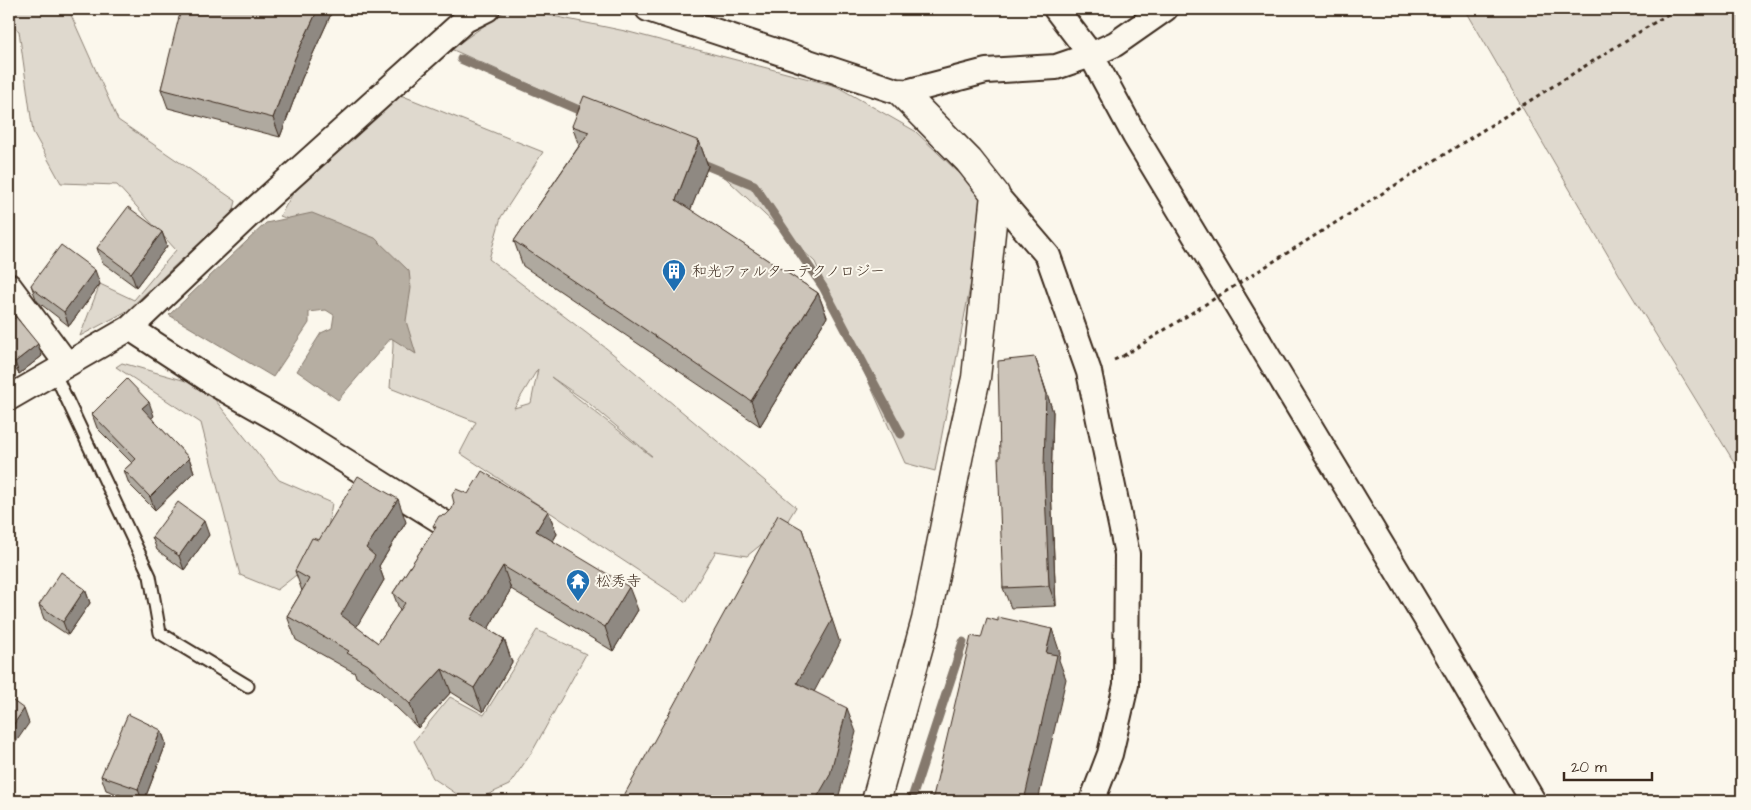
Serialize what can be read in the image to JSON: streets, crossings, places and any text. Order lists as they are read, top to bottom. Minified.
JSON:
{"places":{"building":["和光ファルターテクノロジー"],"temple":["松秀寺"]},"scale_bar":"20 m"}
